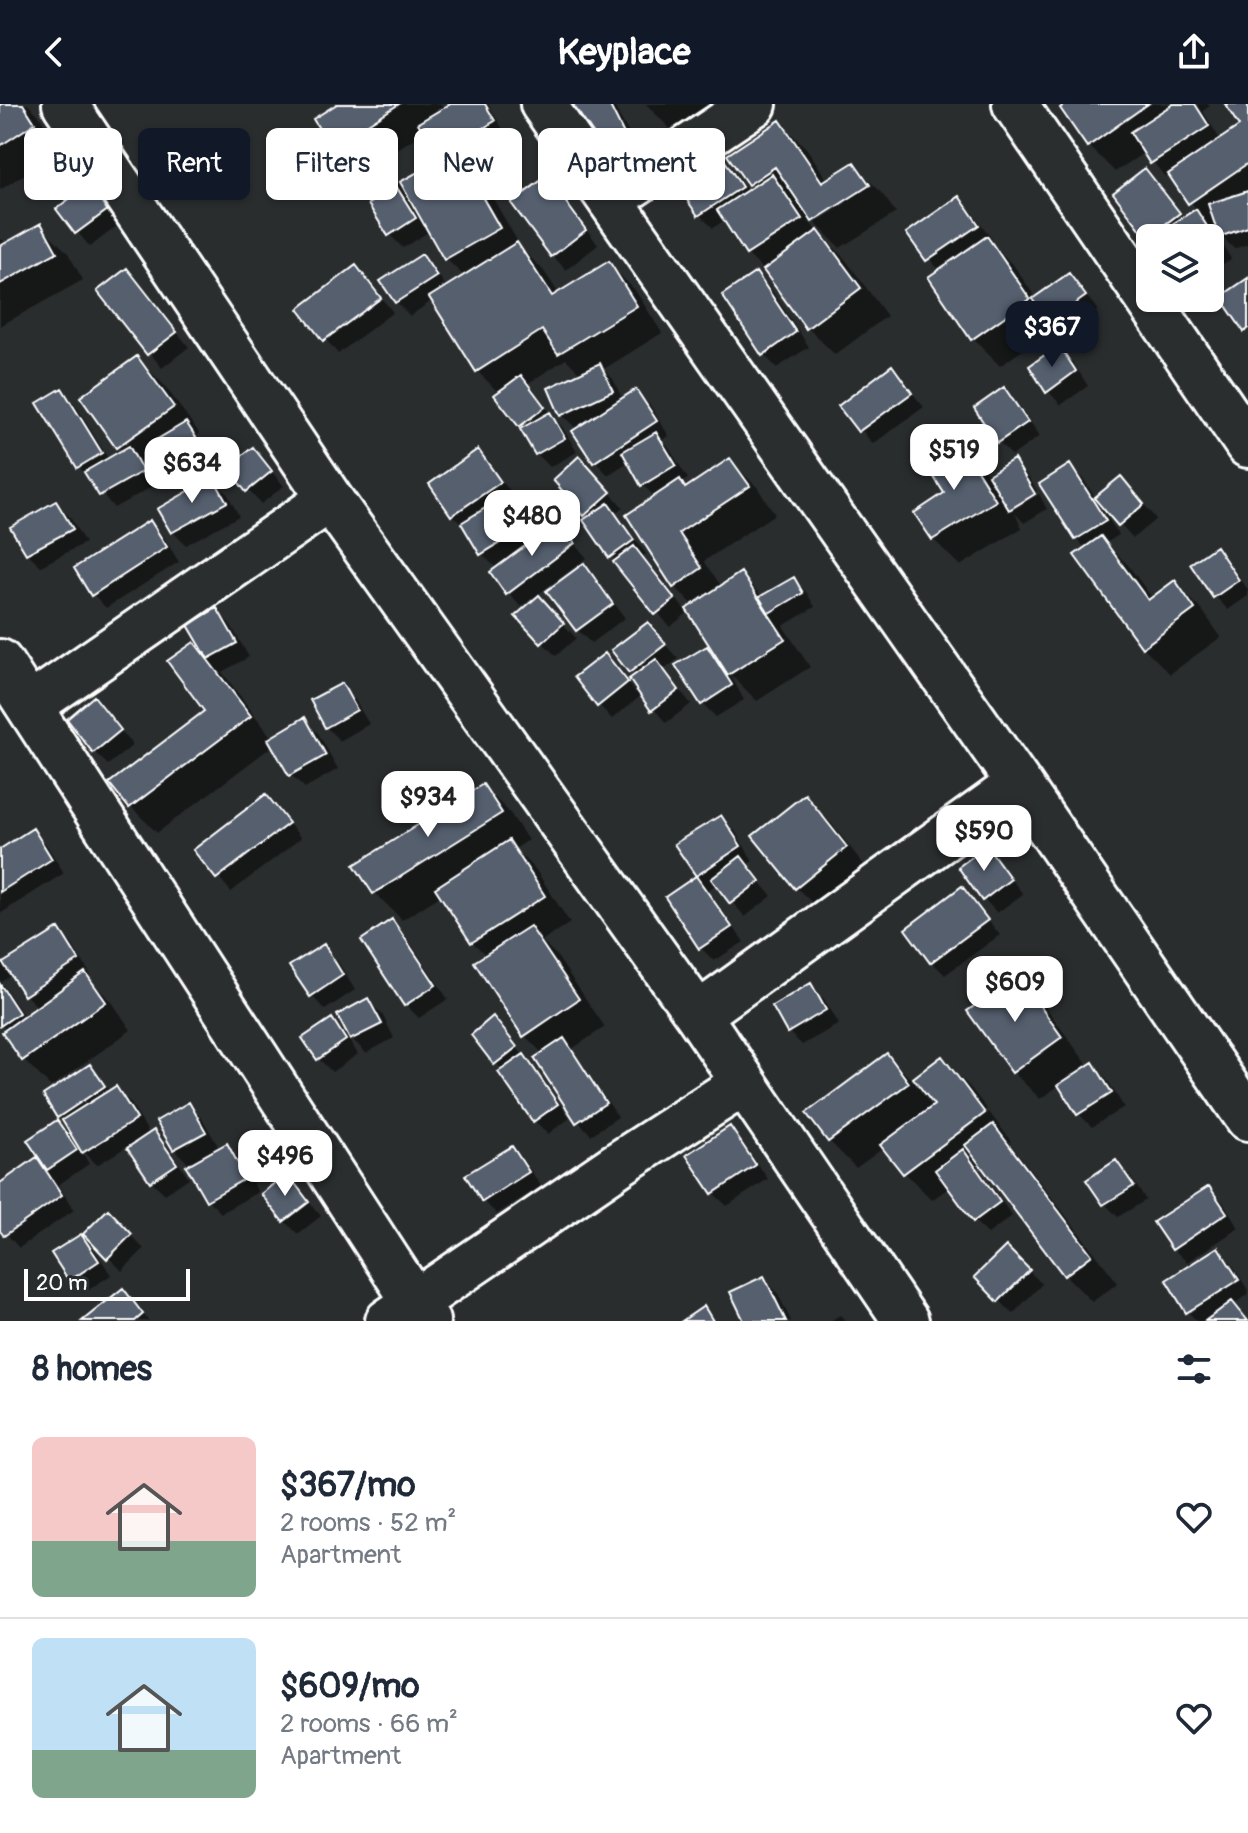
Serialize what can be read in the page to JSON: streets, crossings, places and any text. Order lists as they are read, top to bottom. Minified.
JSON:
{"scale_bar":"20 m","page":{"header":"Keyplace","chip":["Buy","Rent","Filters","New","Apartment"],"price":["$367","$519","$634","$480","$934","$590","$609","$496"],"scale":"20 m","heading":"8 homes","list":[{"name":"$367/mo","note":"2 rooms · 52 m² · Apartment"},{"name":"$609/mo","note":"2 rooms · 66 m² · Apartment"}]}}
